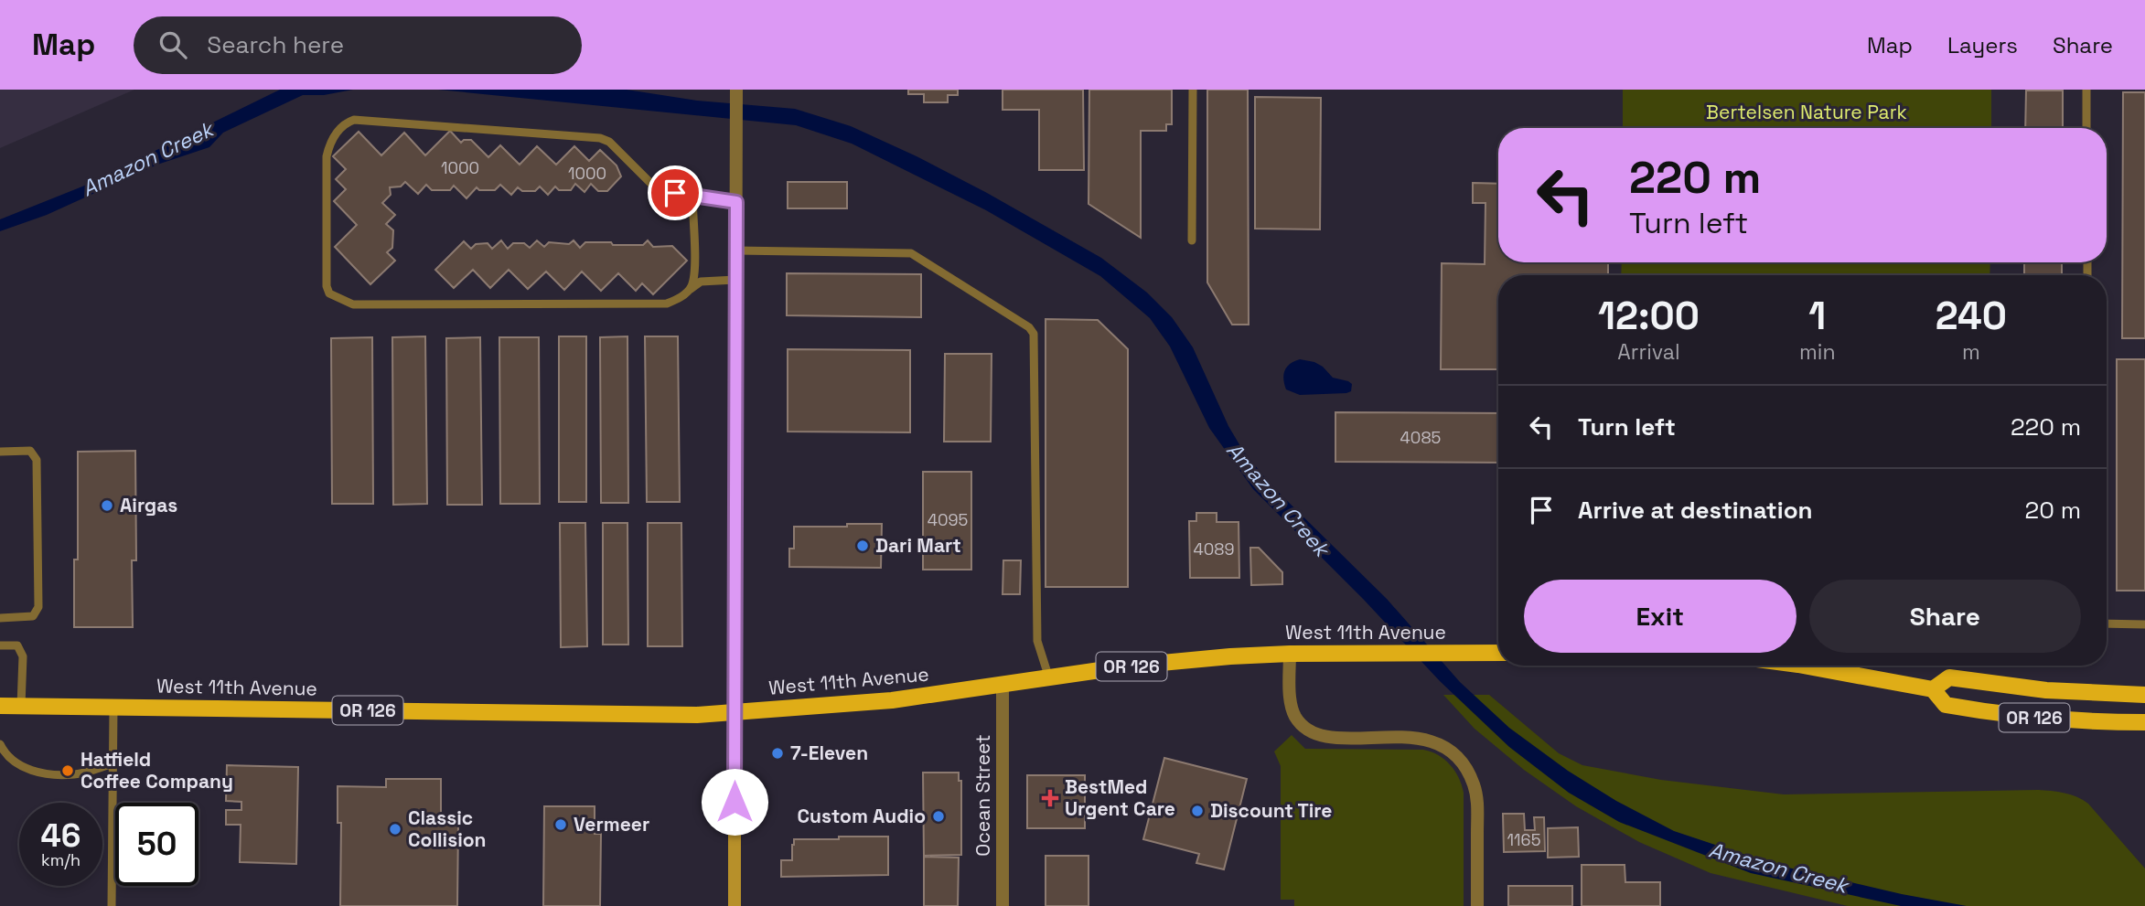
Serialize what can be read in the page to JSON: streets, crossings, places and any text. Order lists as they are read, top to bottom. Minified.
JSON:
{"streets":{"main road":["West 11th Avenue","OR 126"],"street":["Ocean Street"]},"crossings":[["West 11th Avenue","Ocean Street"]],"water":["Amazon Creek"],"parks":["Bertelsen Nature Park"],"places":{"other":["Airgas","Dari Mart","7-Eleven","Hatfield Coffee Company","Discount Tire","Custom Audio","Vermeer","Classic Collision"],"health":["BestMed Urgent Care"]},"house_numbers":["1000","1000","4085","4095","4089","1165"],"page":{"header":"Map","search":"Search here","nav":["Map","Layers","Share"],"turn":["220 m","Turn left"],"eta":["12:00","Arrival","1","min","240","m"],"list":[{"name":"Turn left","value":"220 m"},{"name":"Arrive at destination","value":"20 m"}],"buttons":["Exit","Share"],"speed":"46 km/h","limit":"50"}}
